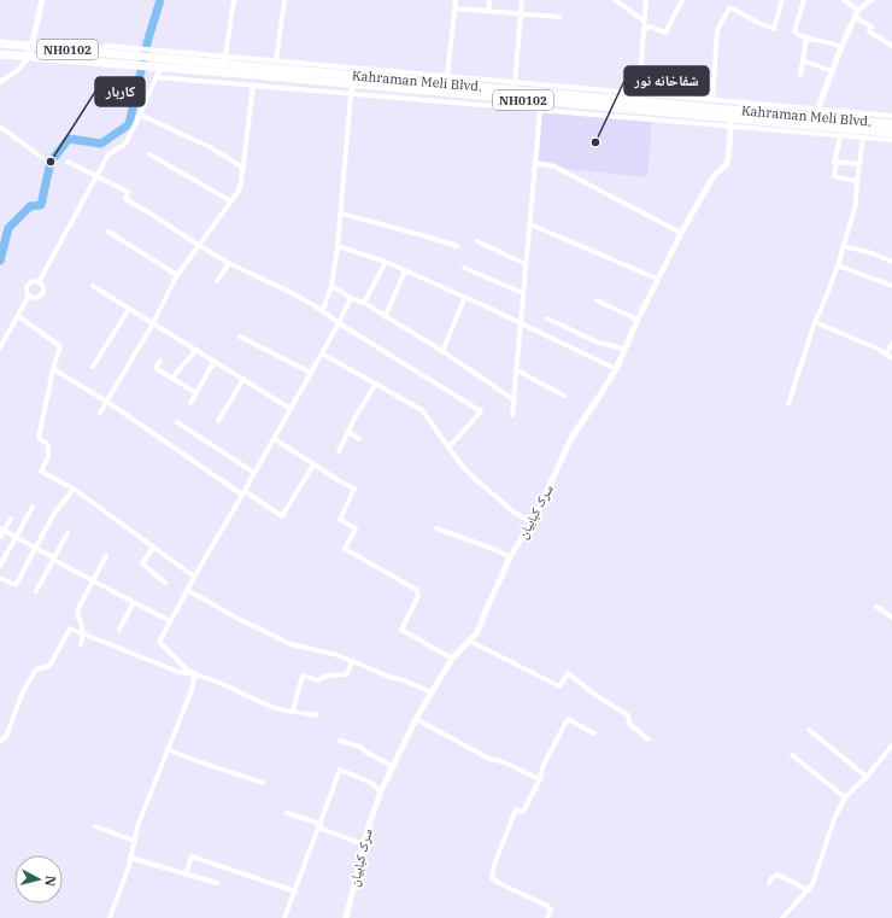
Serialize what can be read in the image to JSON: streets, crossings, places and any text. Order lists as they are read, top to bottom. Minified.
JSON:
{"streets":{"highway":["NH0102","Kahraman Meli Blvd."],"street":["سرک کبابیان"]},"crossings":[["Kahraman Meli Blvd.","سرک کبابیان"]],"places":["شفاخانه نور","کاربار"],"north":"right"}
